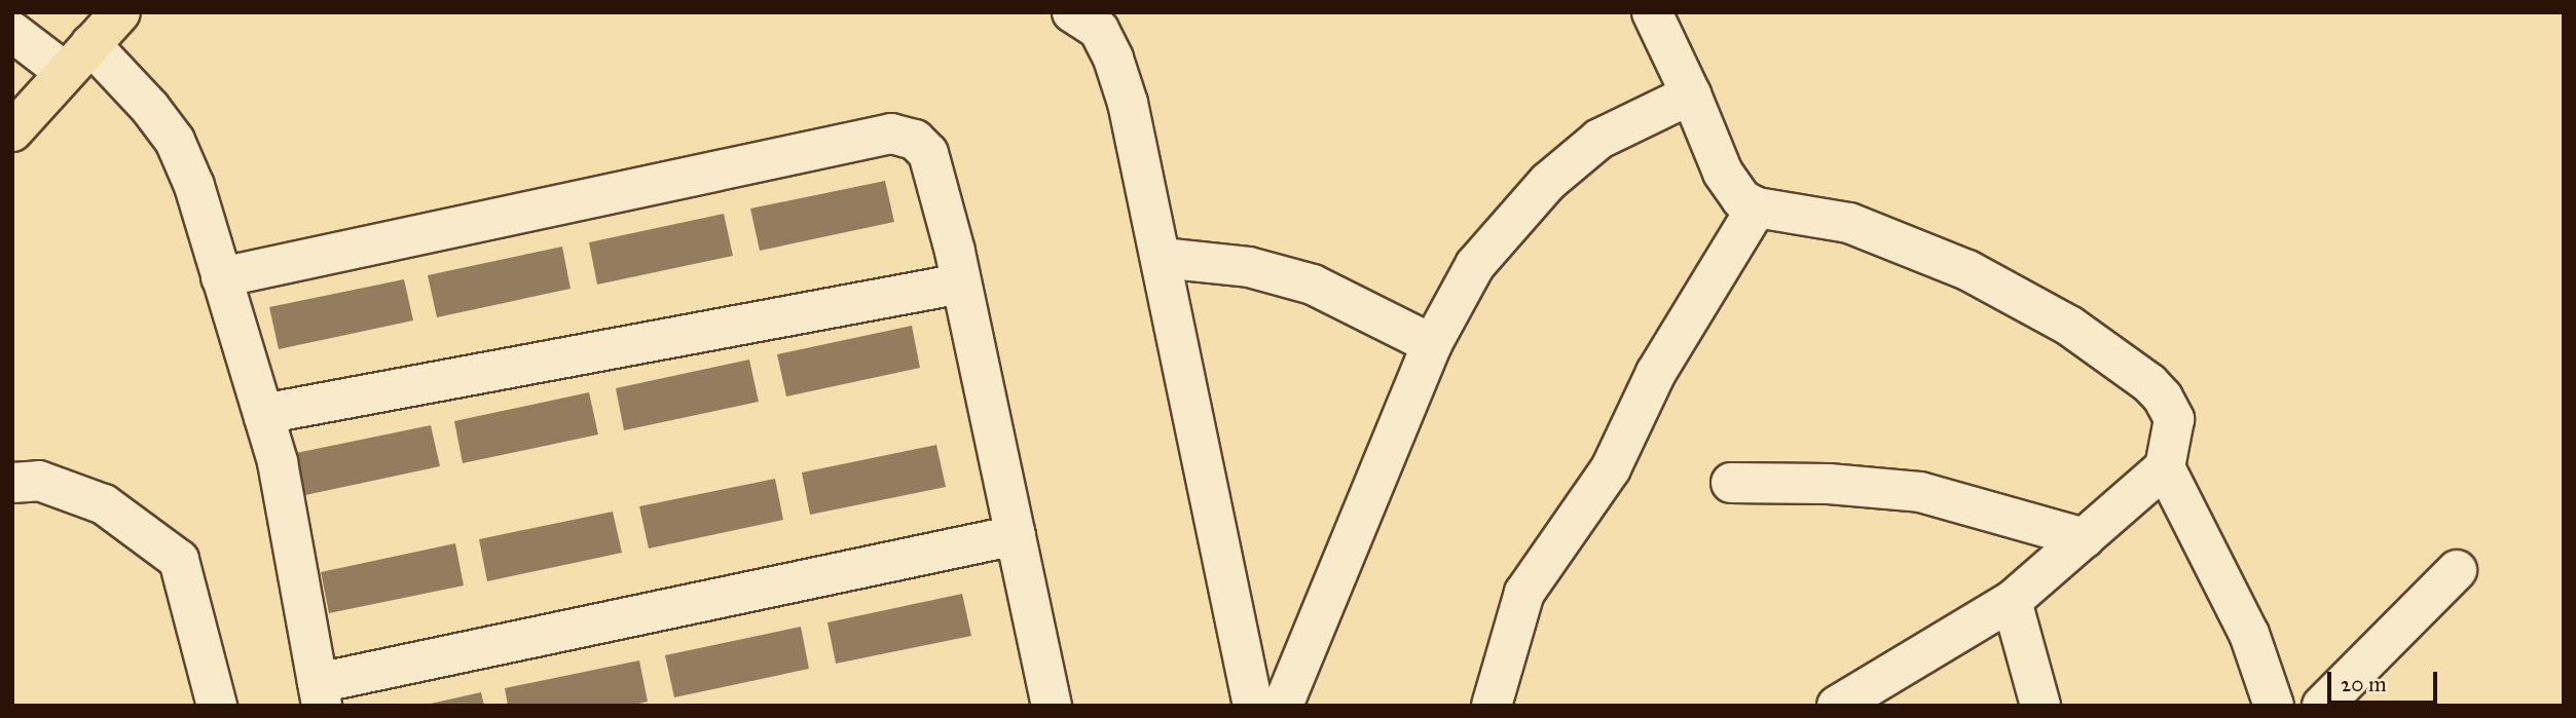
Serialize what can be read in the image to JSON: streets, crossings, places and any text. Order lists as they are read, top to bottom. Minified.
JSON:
{"scale_bar":"20 m"}
